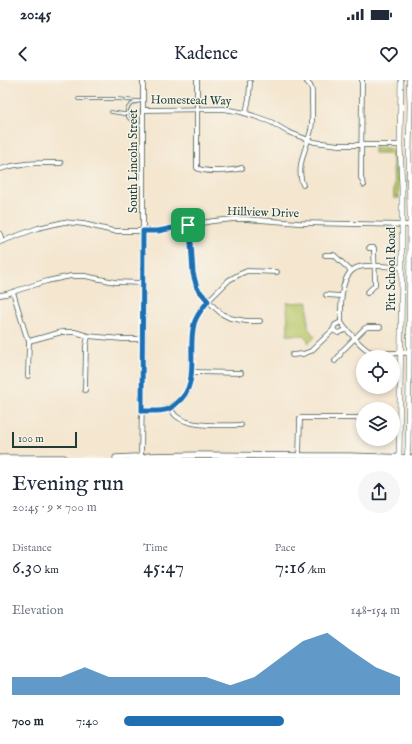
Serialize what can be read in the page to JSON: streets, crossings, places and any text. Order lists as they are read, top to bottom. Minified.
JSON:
{"streets":{"street":["Homestead Way","South Lincoln Street","Hillview Drive","Pitt School Road"]},"crossings":[["Homestead Way","South Lincoln Street"],["Homestead Way","Pitt School Road"],["South Lincoln Street","Hillview Drive"],["Hillview Drive","Pitt School Road"]],"scale_bar":"100 m","page":{"status":"20:45","header":"Kadence","scale":"100 m","heading":["Evening run","20:45 · 9 × 700 m"],"stats":[["Distance","6.30 km"],["Time","45:47"],["Pace","7:16 /km"]],"chart":["Elevation","148–154 m"],"list":[{"name":"700 m","note":"7:40"}]}}
